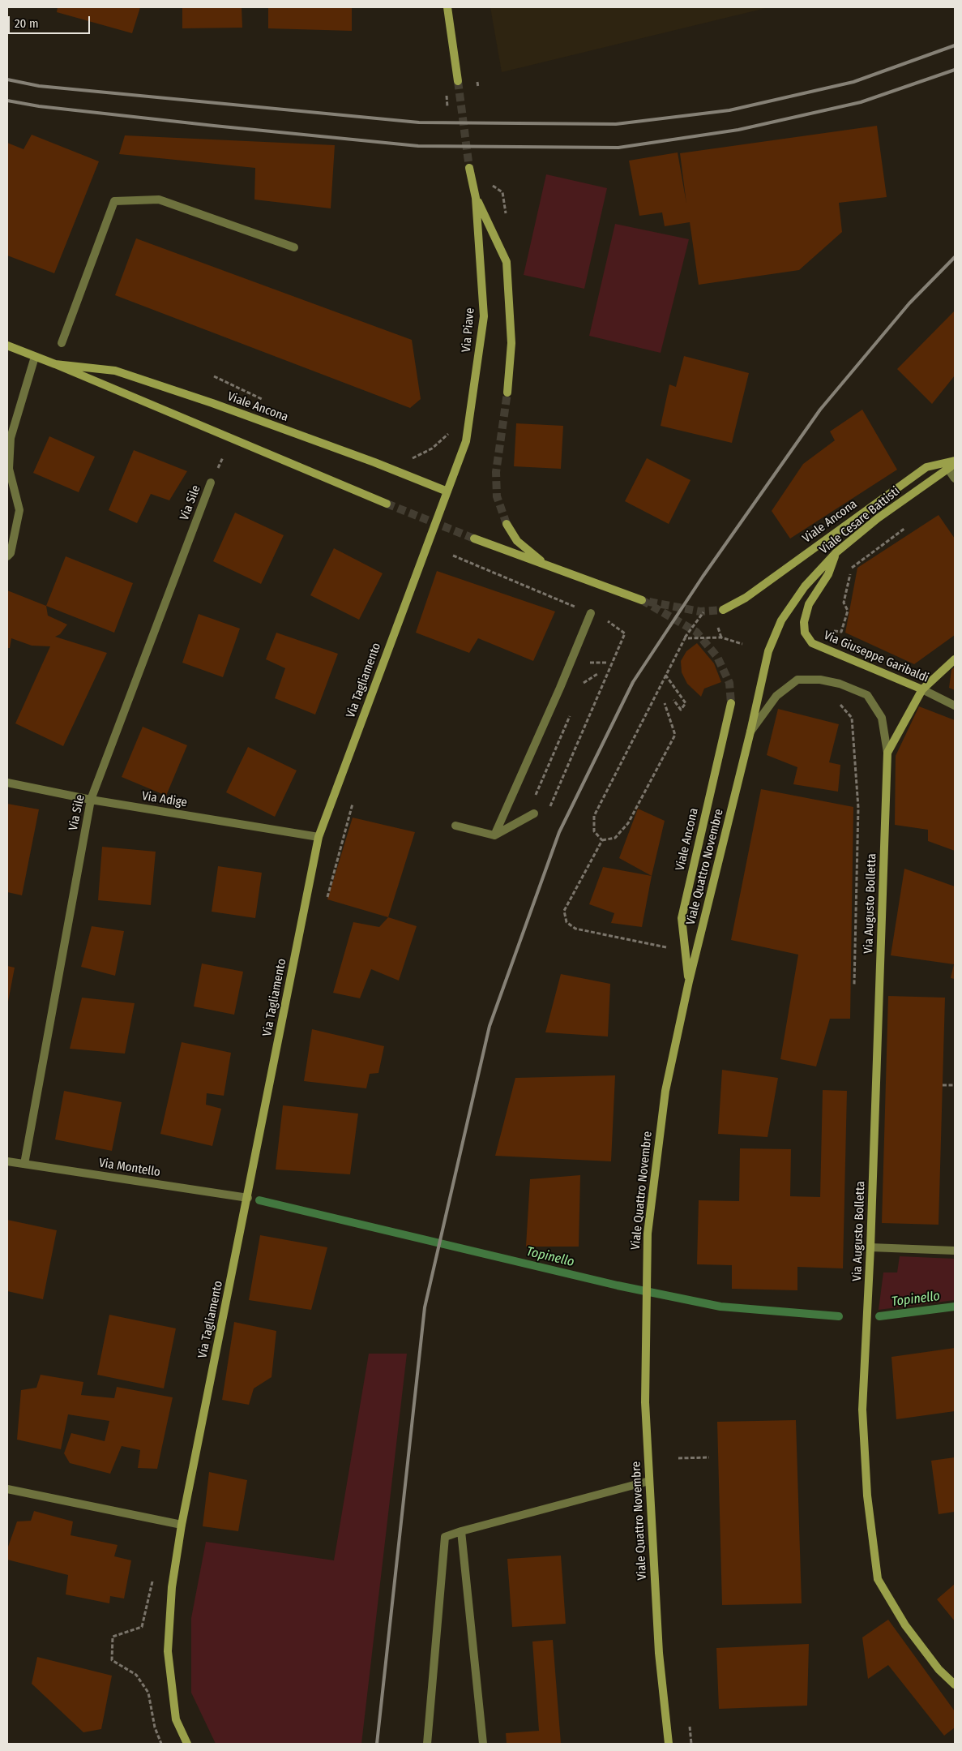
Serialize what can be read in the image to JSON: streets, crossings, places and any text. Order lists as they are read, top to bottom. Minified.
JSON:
{"streets":{"main road":["Via Piave","Viale Ancona","Viale Cesare Battisti","Via Giuseppe Garibaldi","Via Tagliamento","Viale Quattro Novembre","Via Augusto Bolletta"],"street":["Via Sile","Via Adige","Via Montello"]},"crossings":[["Via Piave","Viale Ancona"],["Via Piave","Via Tagliamento"],["Viale Ancona","Viale Cesare Battisti"],["Viale Ancona","Via Tagliamento"],["Viale Ancona","Viale Quattro Novembre"],["Via Sile","Via Adige"],["Via Sile","Via Montello"],["Viale Cesare Battisti","Via Giuseppe Garibaldi"],["Viale Cesare Battisti","Viale Quattro Novembre"],["Via Giuseppe Garibaldi","Via Augusto Bolletta"],["Via Tagliamento","Via Adige"],["Via Tagliamento","Via Montello"],["Viale Quattro Novembre","Via Augusto Bolletta"]],"water":["Topinello"],"scale_bar":"20 m"}
